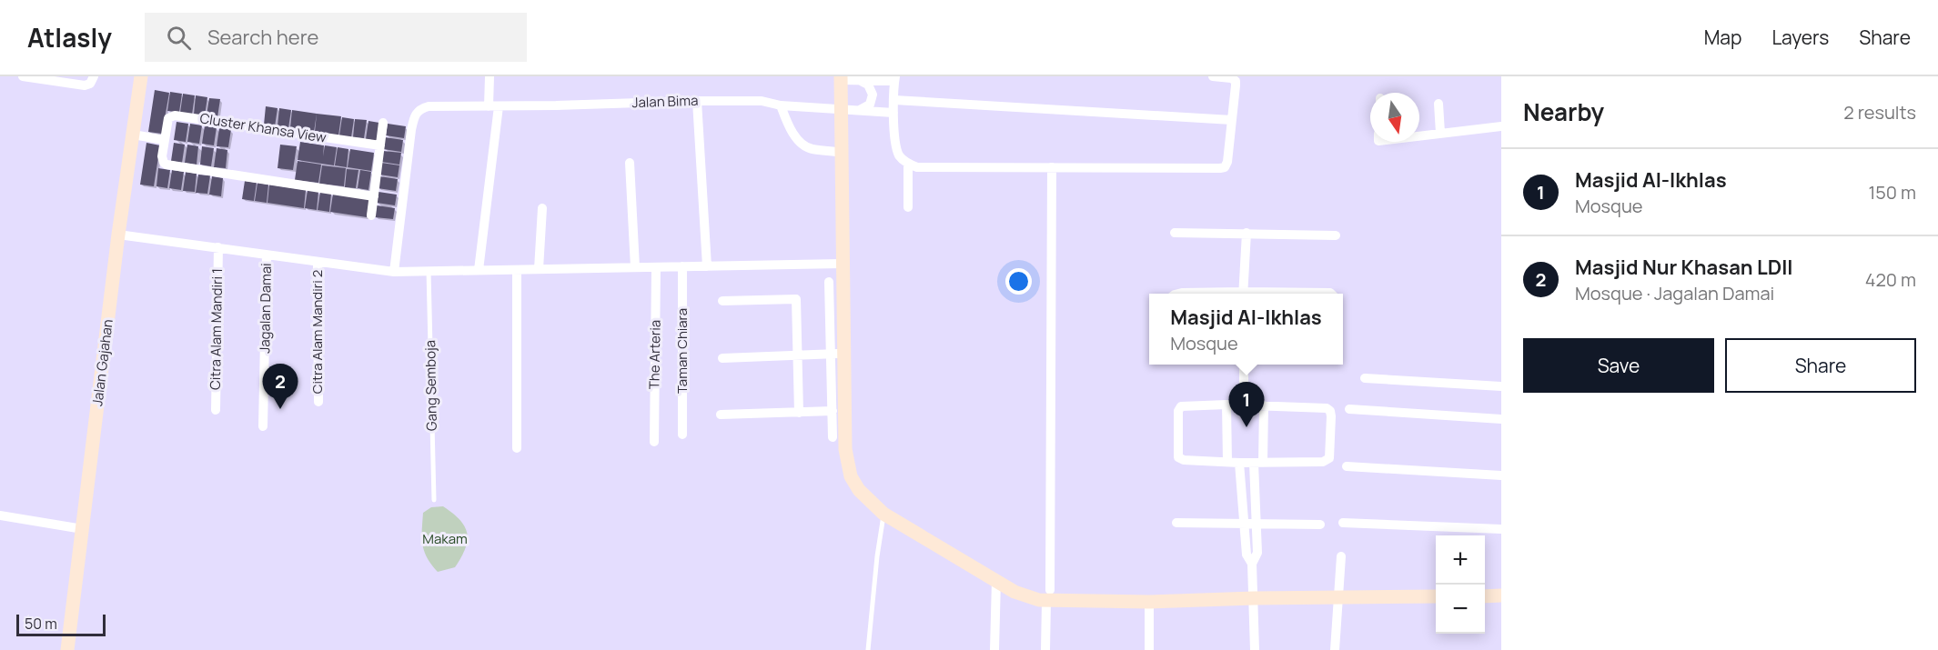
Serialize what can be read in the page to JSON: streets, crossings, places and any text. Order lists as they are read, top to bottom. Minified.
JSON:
{"streets":{"street":["Jalan Bima","Cluster Khansa View","Jagalan Damai","Citra Alam Mandiri 1","Citra Alam Mandiri 2","Taman Chiara","The Arteria","Jalan Gajahan"],"lane":["Gang Semboja"]},"parks":["Makam"],"scale_bar":"50 m","north":"bottom","page":{"header":"Atlasly","search":"Search here","nav":["Map","Layers","Share"],"heading":["Nearby","2 results"],"list":[{"mark":"1","name":"Masjid Al-Ikhlas","note":"Mosque","value":"150 m"},{"mark":"2","name":"Masjid Nur Khasan LDII","note":"Mosque · Jagalan Damai","value":"420 m"}],"popup":["Masjid Al-Ikhlas","Mosque"],"buttons":["Save","Share"],"pins":["2","1"],"map_buttons":["+","−"],"scale":"50 m"}}
